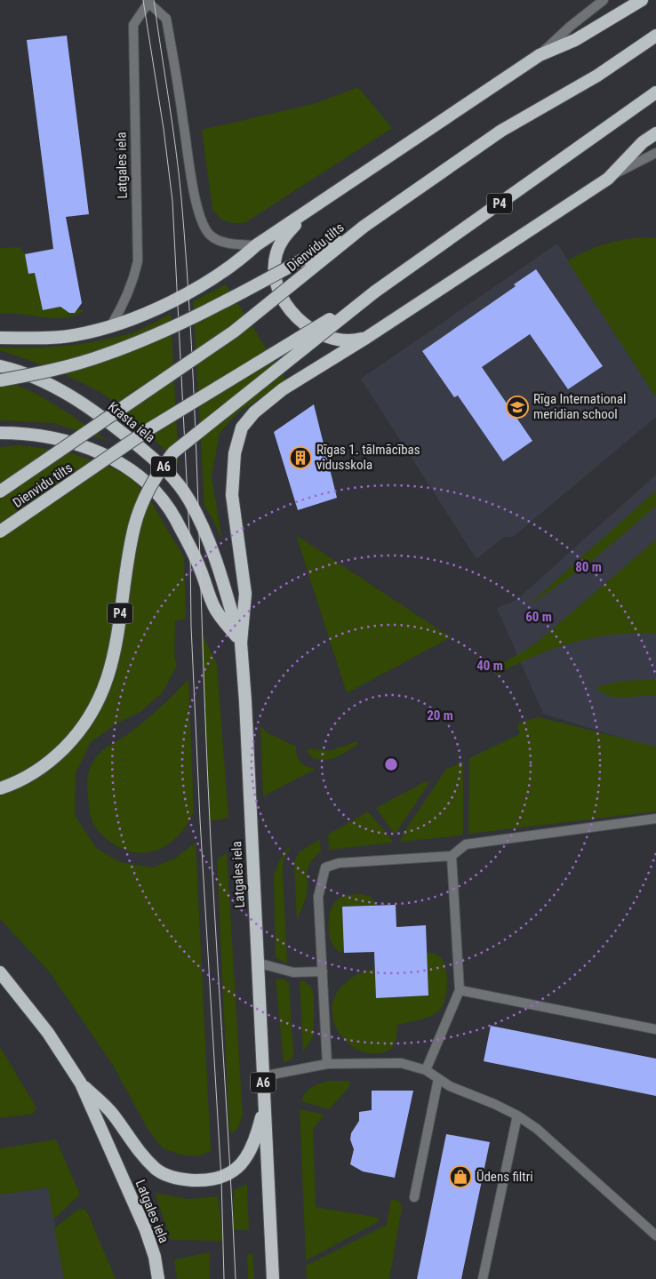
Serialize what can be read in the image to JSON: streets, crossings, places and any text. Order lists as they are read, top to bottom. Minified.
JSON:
{"streets":{"highway":["Latgales iela","P4","Dienvidu tilts","Krasta iela","A6"]},"crossings":[["Latgales iela","Krasta iela"],["P4","Dienvidu tilts"]],"places":{"school or university":["Rīga International meridian school"],"building":["Rīgas 1. tālmācības vidusskola"],"shop":["Ūdens filtri"]},"rings":["80 m","60 m","40 m","20 m"]}
